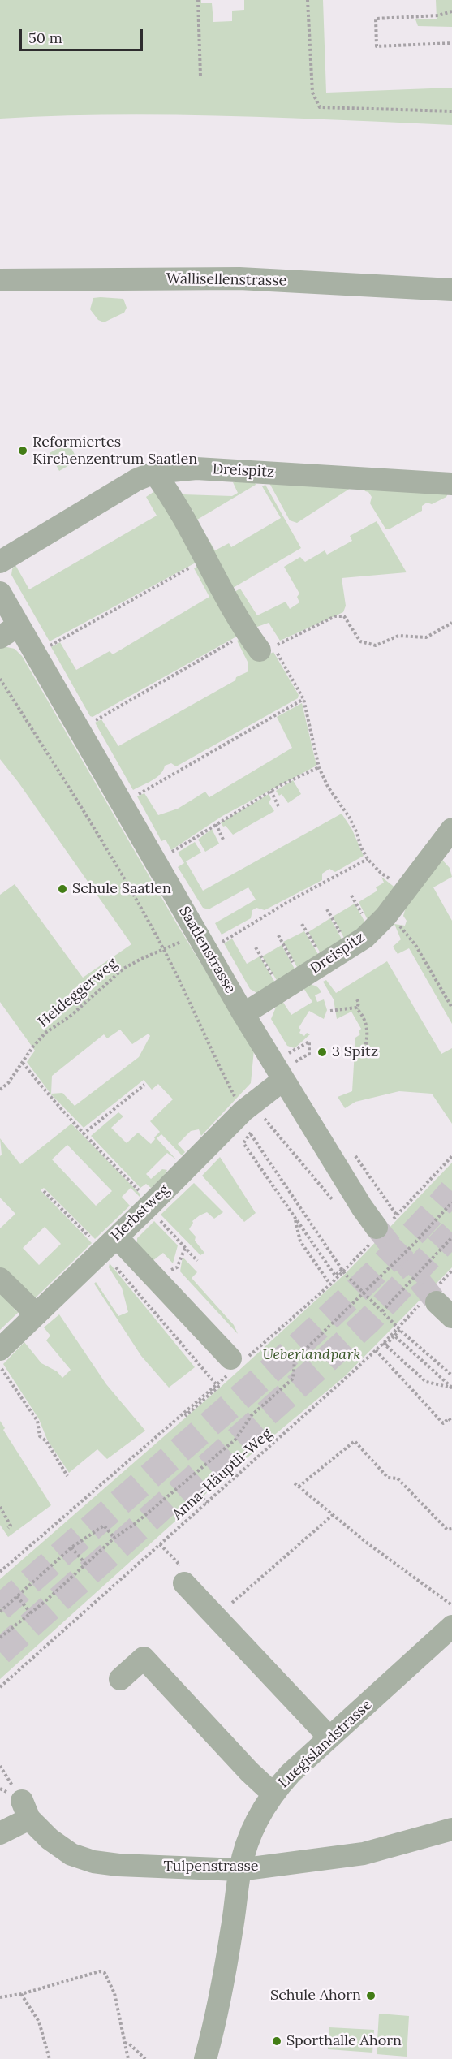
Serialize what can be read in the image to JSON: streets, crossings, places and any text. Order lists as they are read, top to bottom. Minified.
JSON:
{"streets":{"street":["Wallisellenstrasse","Dreispitz","Saatlenstrasse","Herbstweg","Luegislandstrasse","Tulpenstrasse"],"path":["Heideggerweg","Anna-Häuptli-Weg"]},"crossings":[["Dreispitz","Saatlenstrasse"],["Saatlenstrasse","Herbstweg"],["Luegislandstrasse","Tulpenstrasse"]],"parks":["Ueberlandpark"],"places":["Reformiertes Kirchenzentrum Saatlen","Schule Saatlen","3 Spitz","Schule Ahorn","Sporthalle Ahorn"],"scale_bar":"50 m"}
